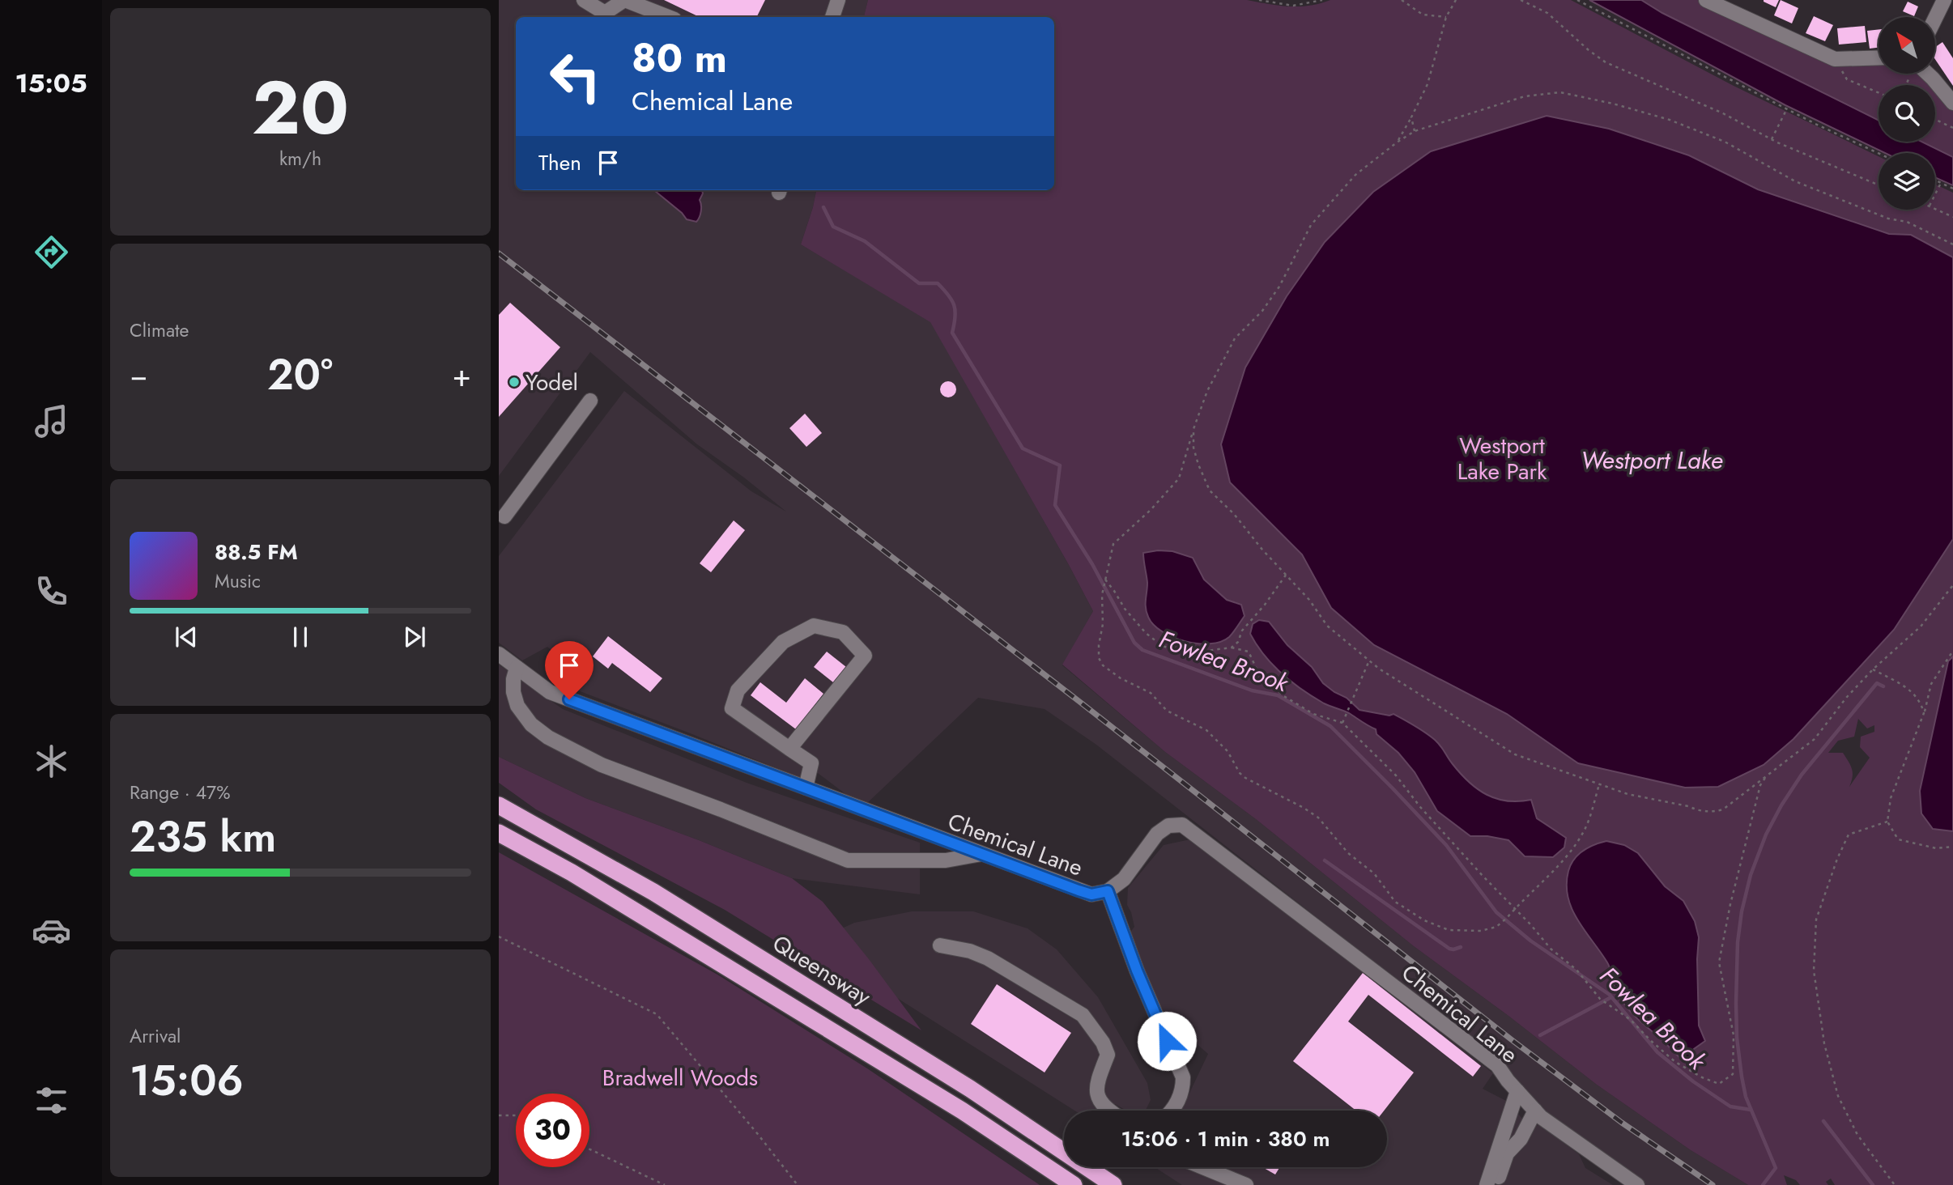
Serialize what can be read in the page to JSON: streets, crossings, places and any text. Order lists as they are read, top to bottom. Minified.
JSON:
{"streets":{"highway":["Queensway"],"street":["Chemical Lane"]},"water":["Westport Lake","Fowlea Brook"],"parks":["Westport Lake Park","Bradwell Woods"],"places":["Yodel"],"north":"top left","page":{"tabs":"15:05","tile":[["20","km/h"],"Climate",["Range · 47%","235 km"],["Arrival","15:06"]],"turn":["80 m","Chemical Lane"],"then":"Then","heat":["−","20°","+"],"song":["88.5 FM","Music"],"limit":"30","trip":"15:06 · 1 min · 380 m"}}
